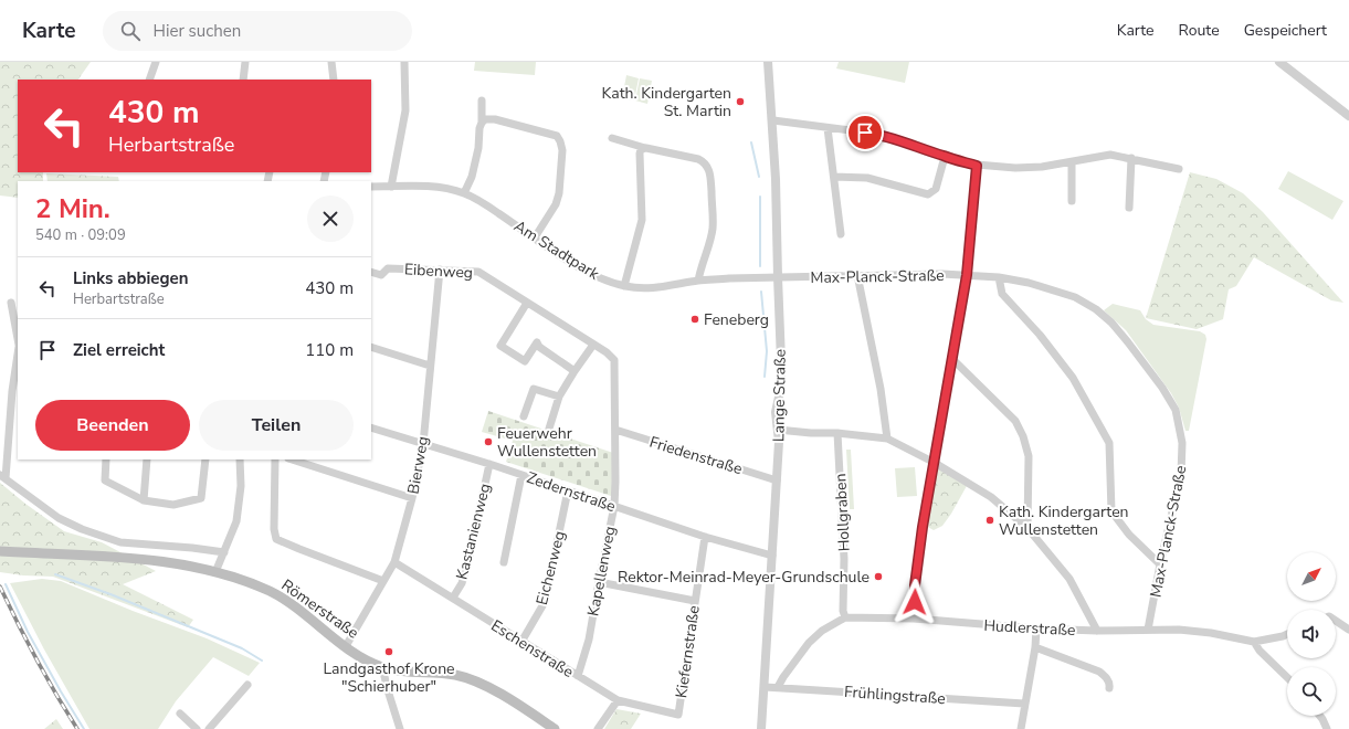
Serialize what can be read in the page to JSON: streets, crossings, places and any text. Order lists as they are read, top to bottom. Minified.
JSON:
{"streets":{"main road":["Römerstraße"],"street":["Am Stadtpark","Eibenweg","Max-Planck-Straße","Lange Straße","Friedenstraße","Bierweg","Zedernstraße","Hollgraben","Kastanienweg","Eichenweg","Kapellenweg","Hudlerstraße","Eschenstraße","Kiefernstraße","Frühlingstraße"]},"crossings":[["Am Stadtpark","Max-Planck-Straße"],["Am Stadtpark","Lange Straße"],["Eibenweg","Bierweg"],["Eibenweg","Kapellenweg"],["Max-Planck-Straße","Lange Straße"],["Max-Planck-Straße","Hudlerstraße"],["Lange Straße","Friedenstraße"],["Lange Straße","Zedernstraße"],["Lange Straße","Frühlingstraße"],["Friedenstraße","Kapellenweg"],["Bierweg","Zedernstraße"],["Bierweg","Römerstraße"],["Bierweg","Eschenstraße"],["Zedernstraße","Kastanienweg"],["Zedernstraße","Eichenweg"],["Zedernstraße","Kapellenweg"],["Zedernstraße","Kiefernstraße"],["Hollgraben","Hudlerstraße"],["Kastanienweg","Eschenstraße"],["Eichenweg","Eschenstraße"],["Kapellenweg","Eschenstraße"],["Eschenstraße","Kiefernstraße"]],"places":["Kath. Kindergarten St. Martin","Feneberg","Feuerwehr Wullenstetten","Kath. Kindergarten Wullenstetten","Rektor-Meinrad-Meyer-Grundschule","Landgasthof Krone \"Schierhuber\""],"north":"top right","page":{"header":"Karte","search":"Hier suchen","nav":["Karte","Route","Gespeichert"],"turn":["430 m","Herbartstraße"],"heading":["2 Min.","540 m · 09:09"],"list":[{"name":"Links abbiegen","note":"Herbartstraße","value":"430 m"},{"name":"Ziel erreicht","value":"110 m"}],"buttons":["Beenden","Teilen"]}}
